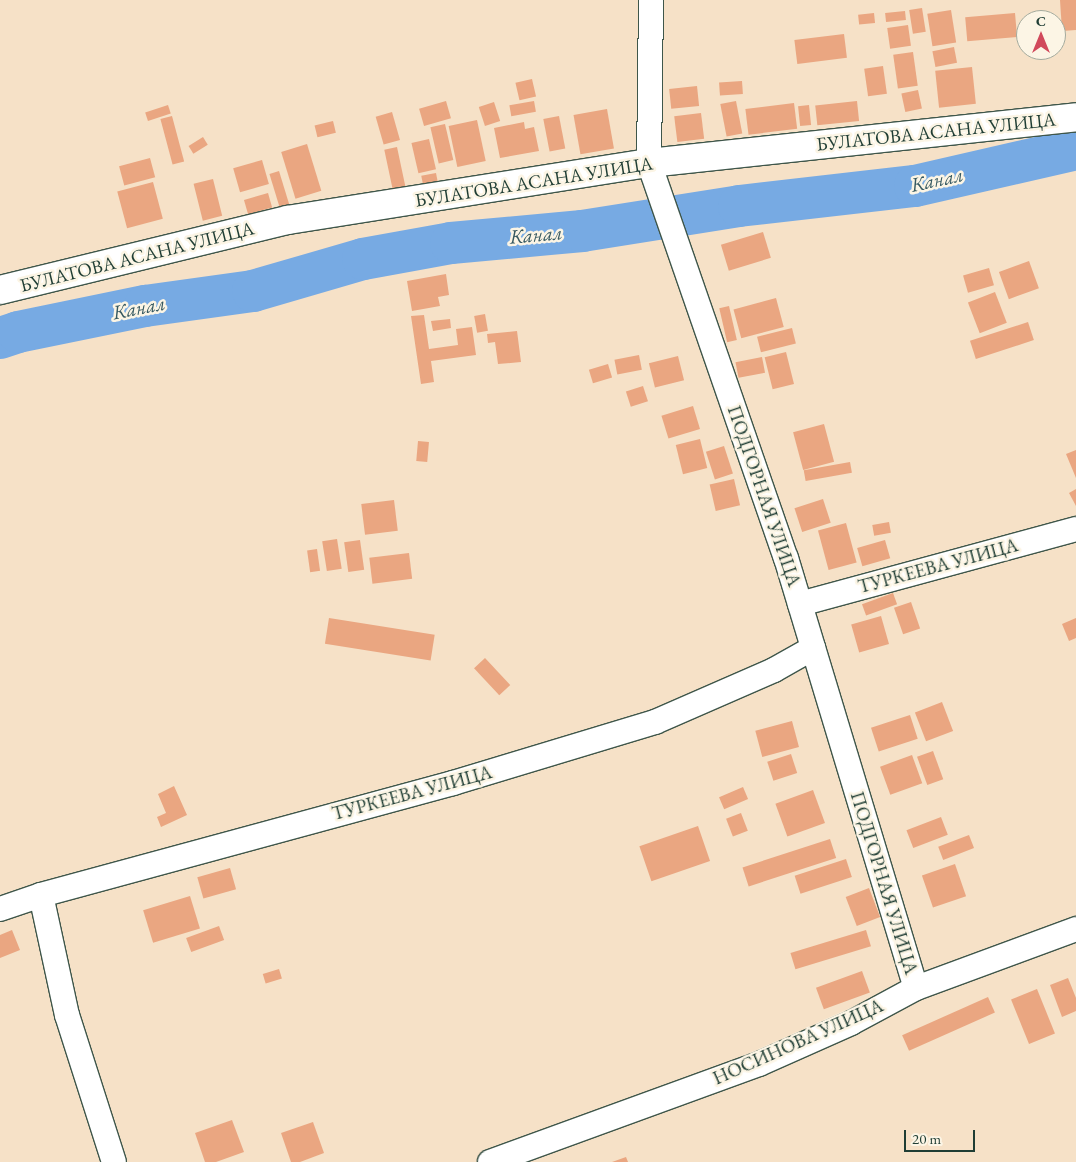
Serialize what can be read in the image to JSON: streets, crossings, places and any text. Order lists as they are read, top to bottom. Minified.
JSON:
{"streets":{"street":["БУЛАТОВА АСАНА УЛИЦА","ПОДГОРНАЯ УЛИЦА","ТУРКЕЕВА УЛИЦА","НОСИНОВА УЛИЦА"]},"crossings":[["БУЛАТОВА АСАНА УЛИЦА","ПОДГОРНАЯ УЛИЦА"],["ПОДГОРНАЯ УЛИЦА","ТУРКЕЕВА УЛИЦА"],["ПОДГОРНАЯ УЛИЦА","НОСИНОВА УЛИЦА"]],"water":["Канал"],"scale_bar":"20 m","north":"top"}
